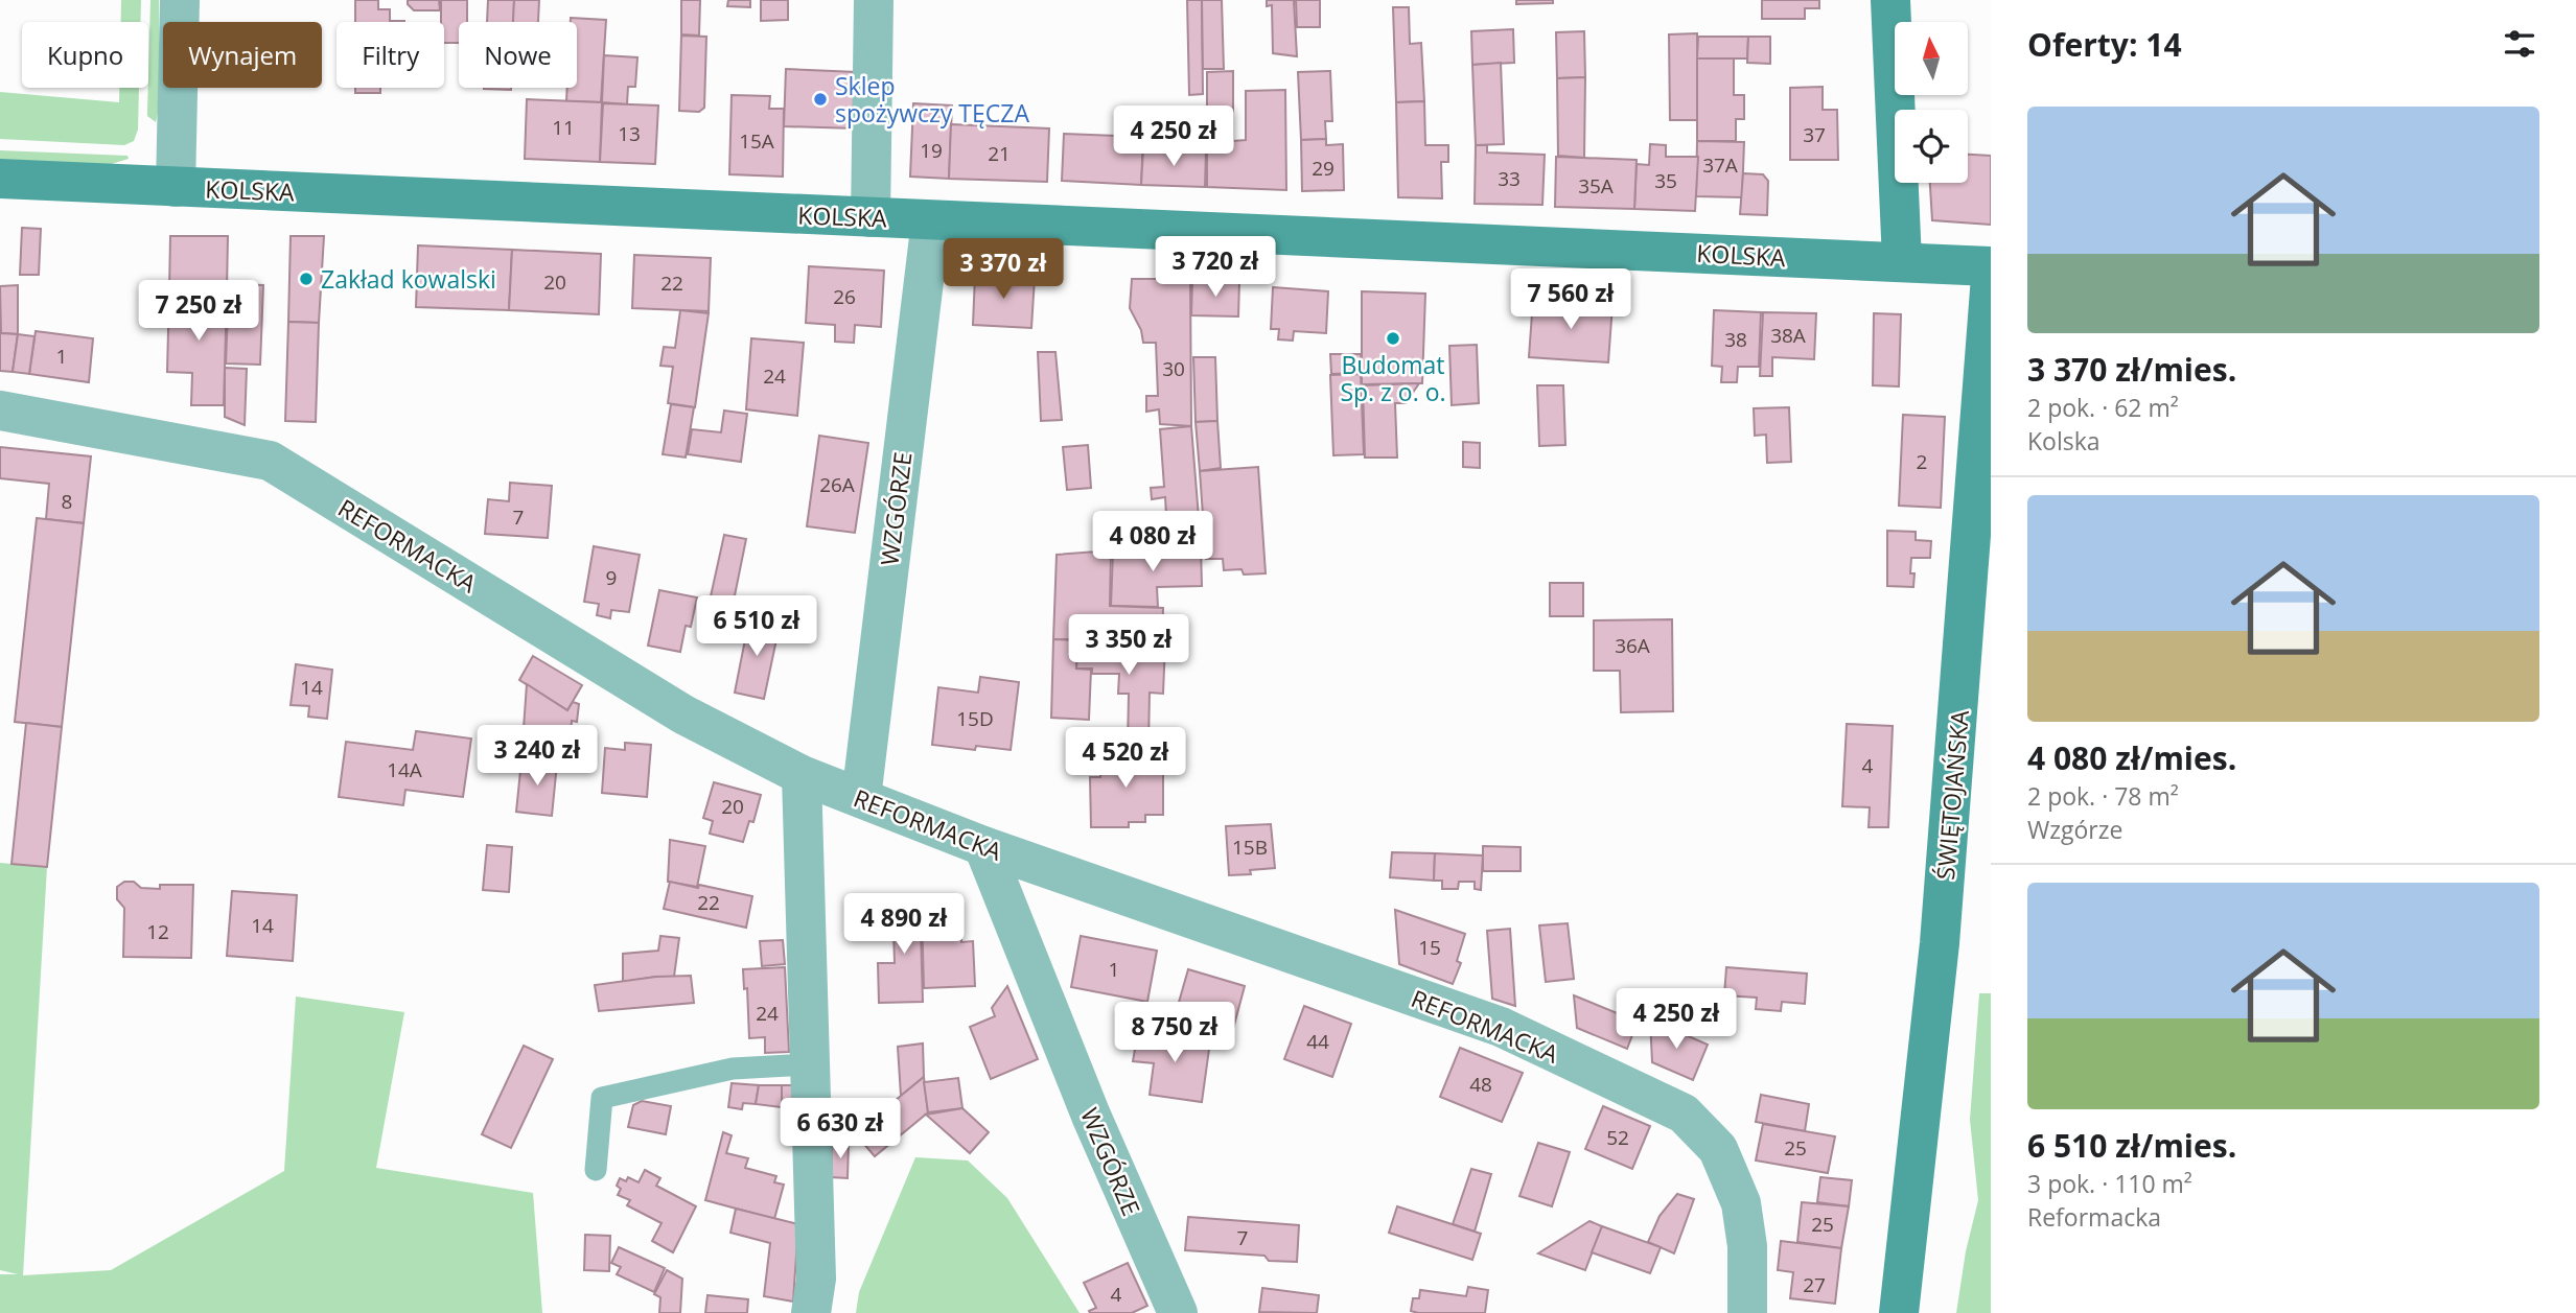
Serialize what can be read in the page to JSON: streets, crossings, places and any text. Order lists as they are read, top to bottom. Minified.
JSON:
{"streets":{"street":["KOLSKA","WZGÓRZE","REFORMACKA","ŚWIĘTOJAŃSKA"]},"crossings":[["KOLSKA","WZGÓRZE"],["WZGÓRZE","REFORMACKA"]],"places":["Sklep spożywczy TĘCZA","Zakład kowalski","Budomat Sp. z o. o."],"house_numbers":["11","13","37","15A","19","21","37A","29","33","35","35A","20","22","26","38A","38","1","30","24","2","26A","8","7","9","36A","14","15D","4","14A","20","15B","22","14","12","15","1","24","44","48","52","25","25","7","27","4"],"north":"top","page":{"heading":"Oferty: 14","chip":["Kupno","Wynajem","Filtry","Nowe"],"list":[{"name":"3 370 zł/mies.","note":"2 pok. · 62 m² · Kolska"},{"name":"4 080 zł/mies.","note":"2 pok. · 78 m² · Wzgórze"},{"name":"6 510 zł/mies.","note":"3 pok. · 110 m² · Reformacka"}],"price":["4 250 zł","3 720 zł","3 370 zł","7 560 zł","7 250 zł","4 080 zł","6 510 zł","3 350 zł","3 240 zł","4 520 zł","4 890 zł","4 250 zł","8 750 zł","6 630 zł"]}}
